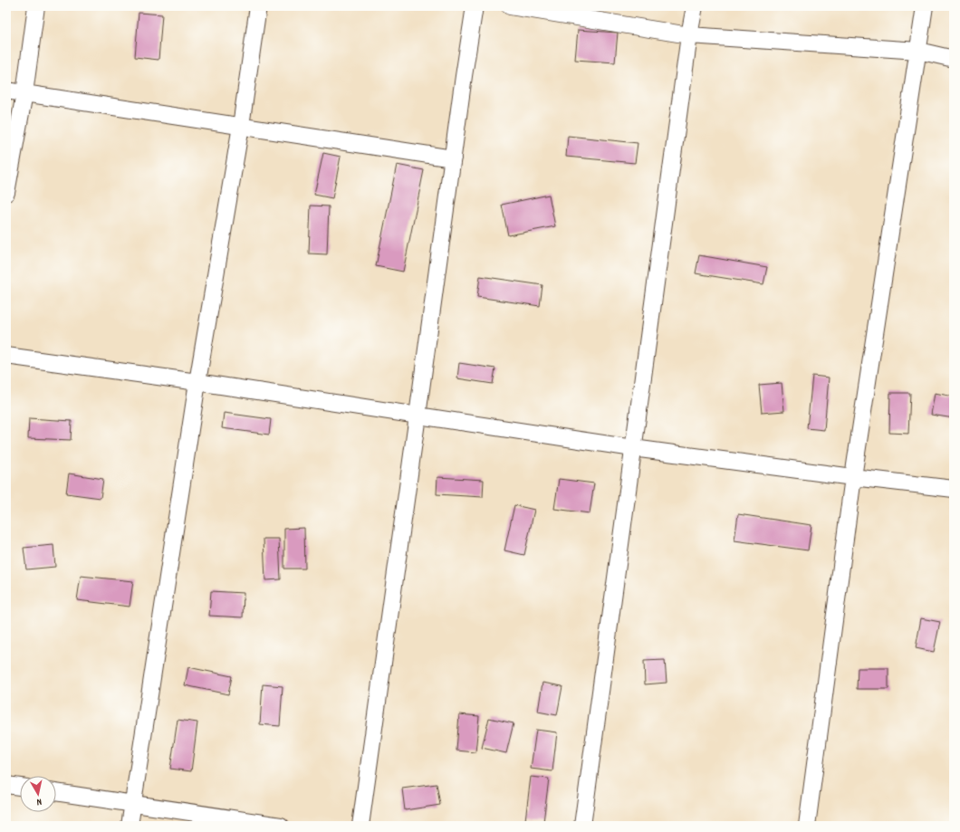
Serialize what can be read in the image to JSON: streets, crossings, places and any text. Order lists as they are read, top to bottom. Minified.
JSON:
{"north":"bottom"}
